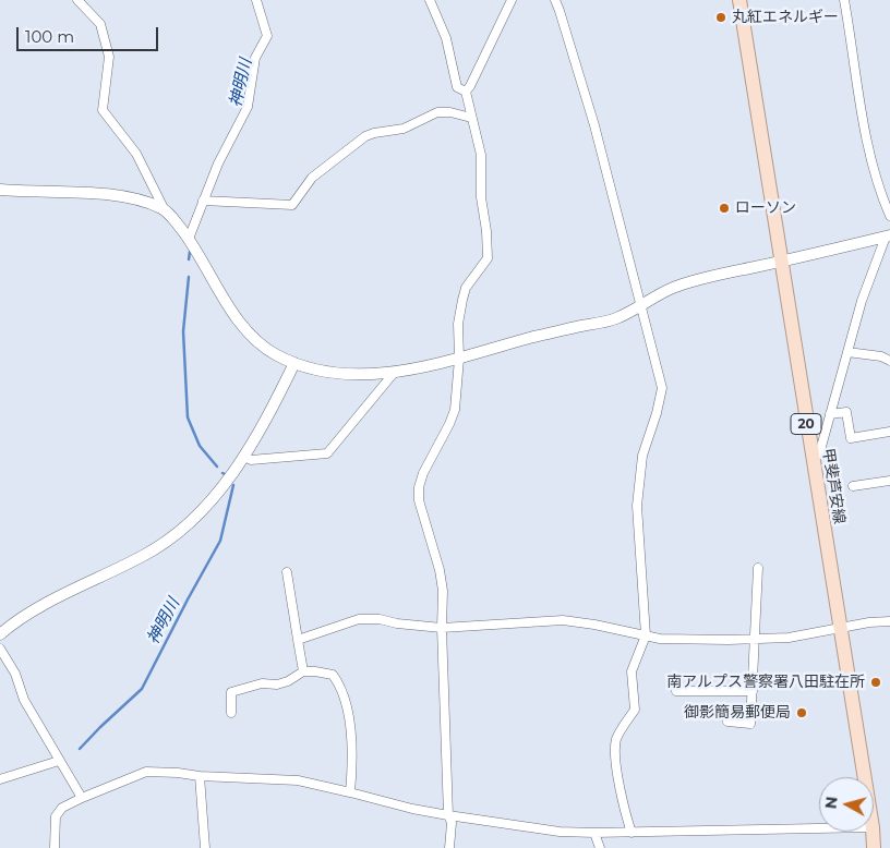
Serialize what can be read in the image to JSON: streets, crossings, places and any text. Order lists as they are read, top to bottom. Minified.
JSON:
{"streets":{"main road":["20","甲斐芦安線"]},"water":["神明川"],"places":["丸紅エネルギー","ローソン","南アルプス警察署八田駐在所","御影簡易郵便局"],"scale_bar":"100 m","north":"left"}
